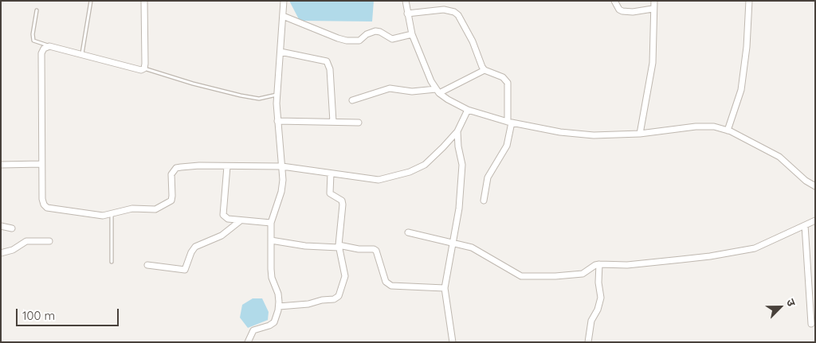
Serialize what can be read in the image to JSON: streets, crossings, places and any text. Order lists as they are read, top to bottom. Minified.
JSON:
{"scale_bar":"100 m","north":"top right"}
